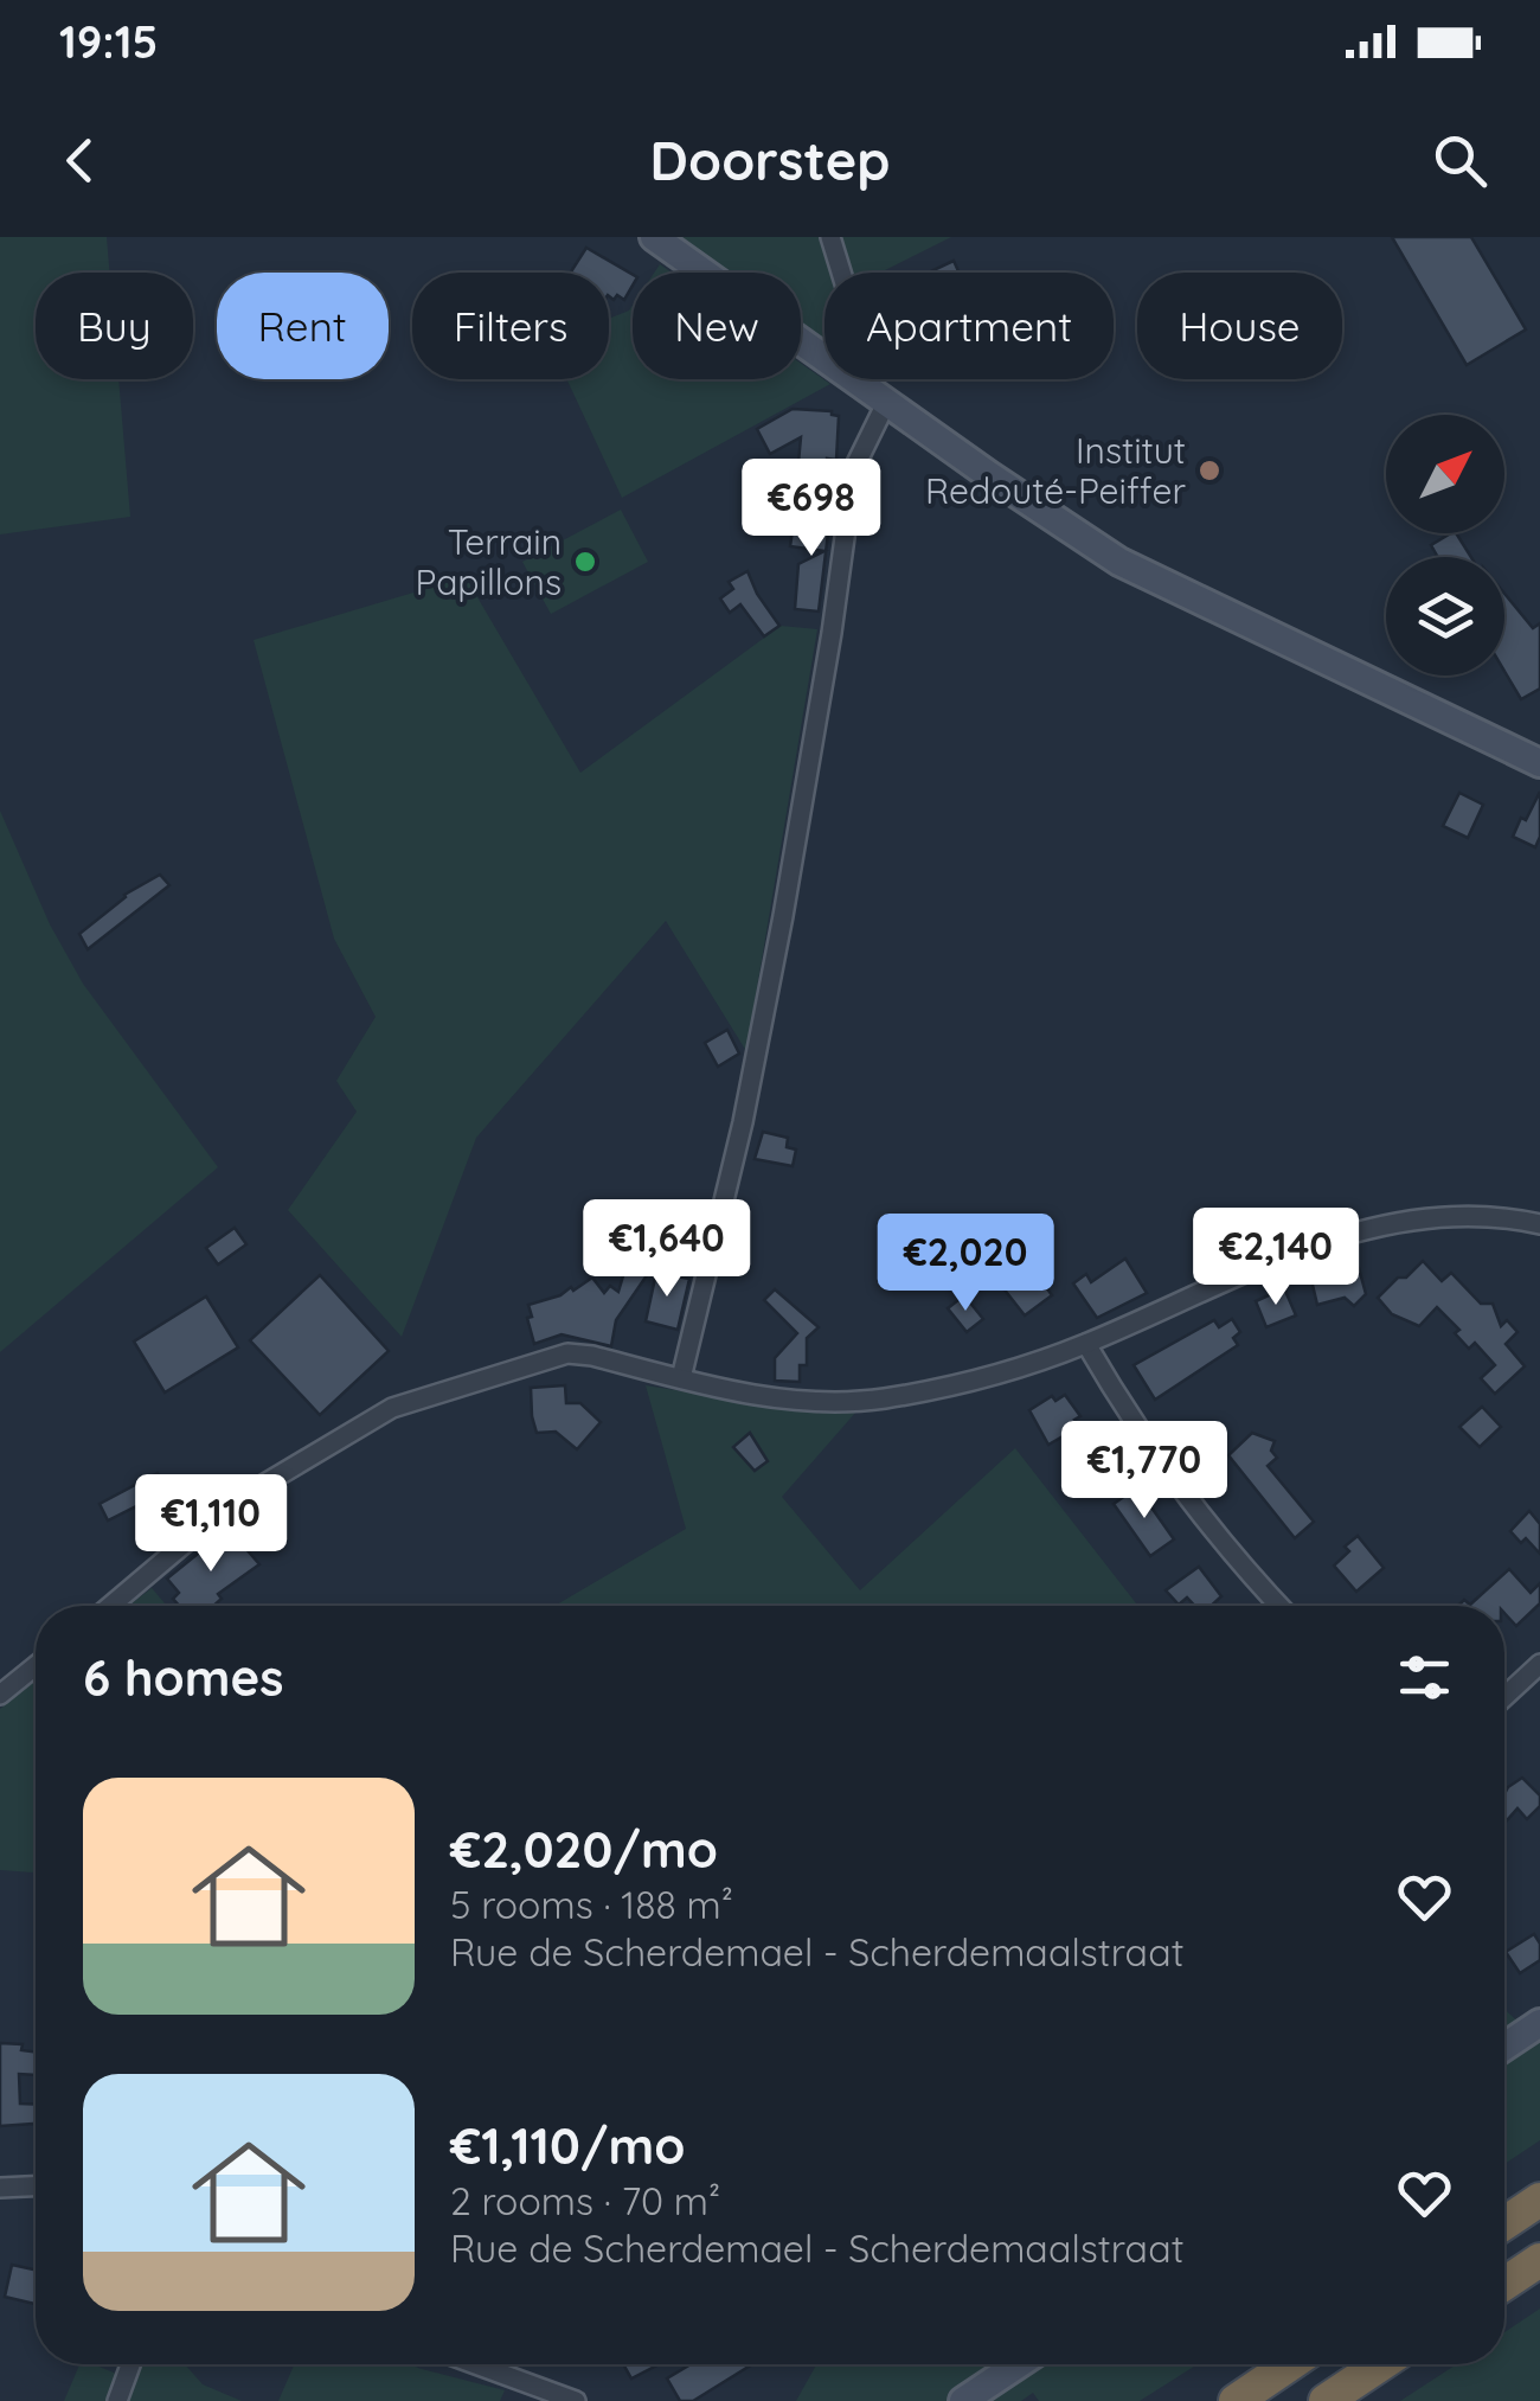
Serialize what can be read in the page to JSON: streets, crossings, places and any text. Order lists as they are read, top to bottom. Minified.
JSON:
{"places":["Institut Redouté-Peiffer","Terrain Papillons"],"north":"top right","page":{"status":"19:15","header":"Doorstep","chip":["Buy","Rent","Filters","New","Apartment","House"],"price":["€698","€1,640","€2,140","€2,020","€1,770","€1,110"],"heading":"6 homes","list":[{"name":"€2,020/mo","note":"5 rooms · 188 m² · Rue de Scherdemael - Scherdemaalstraat"},{"name":"€1,110/mo","note":"2 rooms · 70 m² · Rue de Scherdemael - Scherdemaalstraat"}]}}
